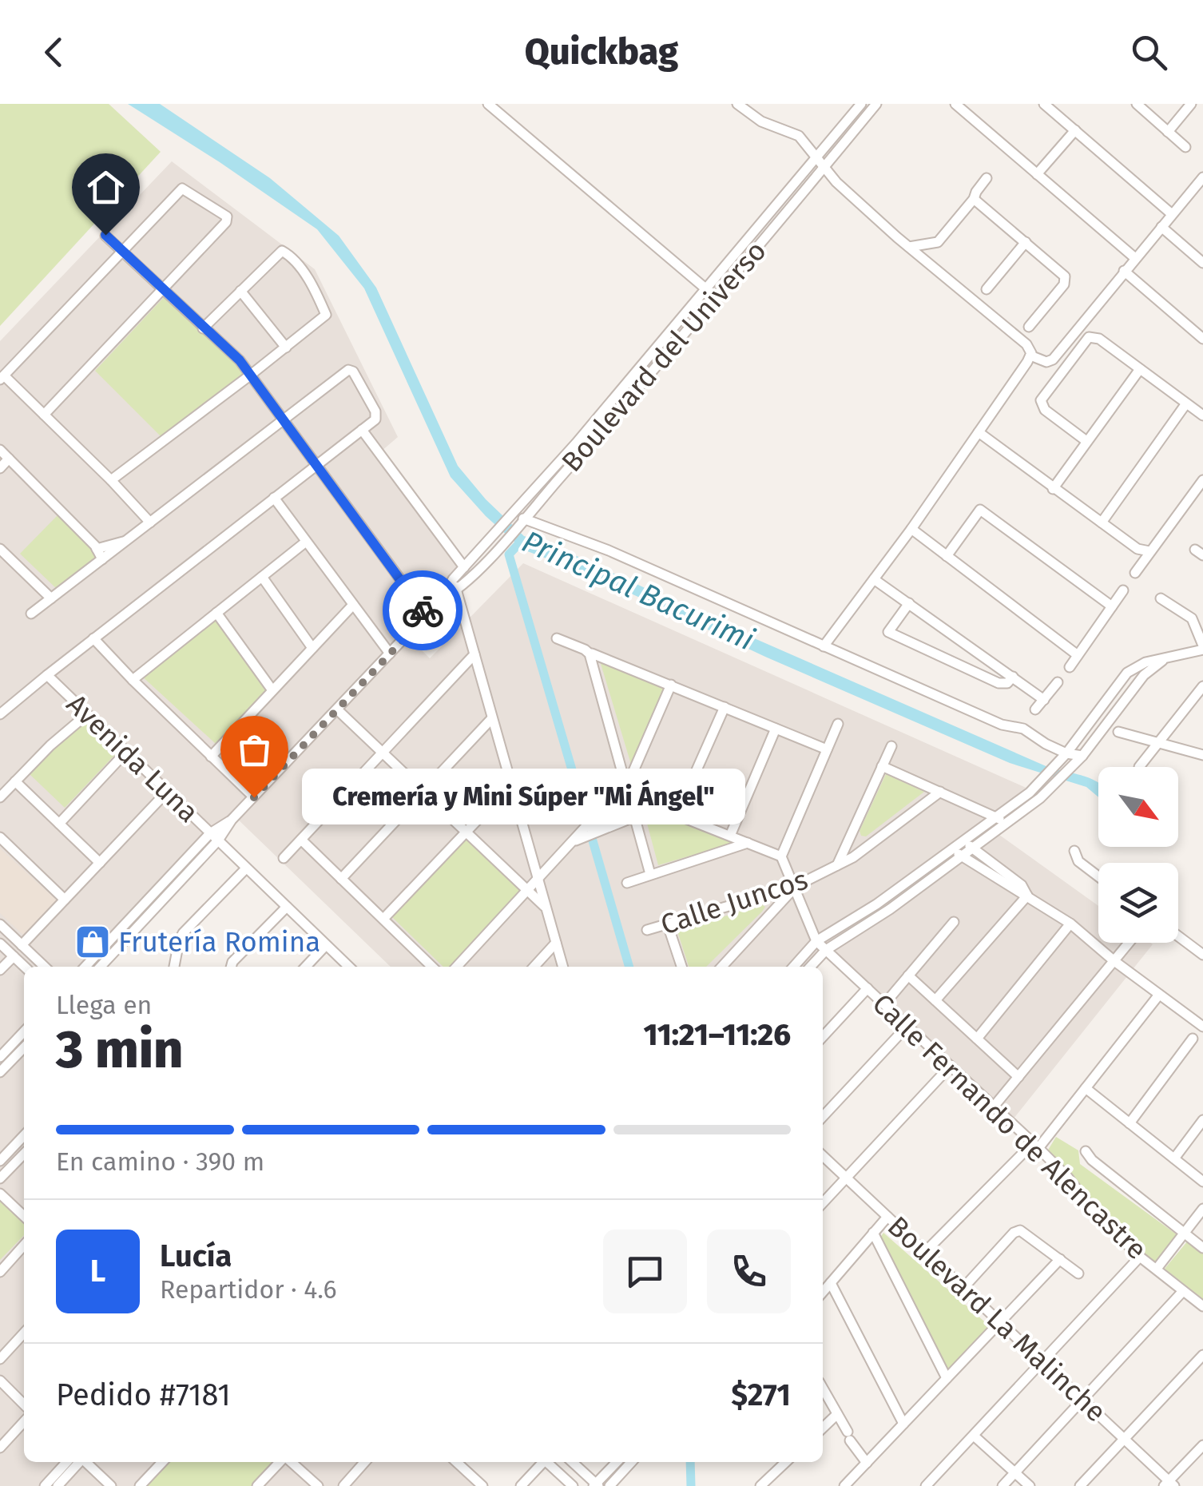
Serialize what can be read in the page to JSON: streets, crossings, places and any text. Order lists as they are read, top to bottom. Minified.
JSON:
{"streets":{"street":["Boulevard del Universo","Avenida Luna","Calle Juncos","Calle Fernando de Alencastre","Boulevard La Malinche"]},"crossings":[["Boulevard del Universo","Avenida Luna"],["Calle Juncos","Calle Fernando de Alencastre"]],"water":["Principal Bacurimi"],"places":{"other":["Cremería y Mini Súper \"Mi Ángel\""],"shop":["Frutería Romina"]},"north":"bottom right","page":{"header":"Quickbag","bubble":"Cremería y Mini Súper \"Mi Ángel\"","heading":["3 min","Llega en","11:21–11:26"],"panel":["Lucía","Repartidor · 4.6","Pedido #7181","$271"],"bar":"En camino · 390 m","round":"L"}}
